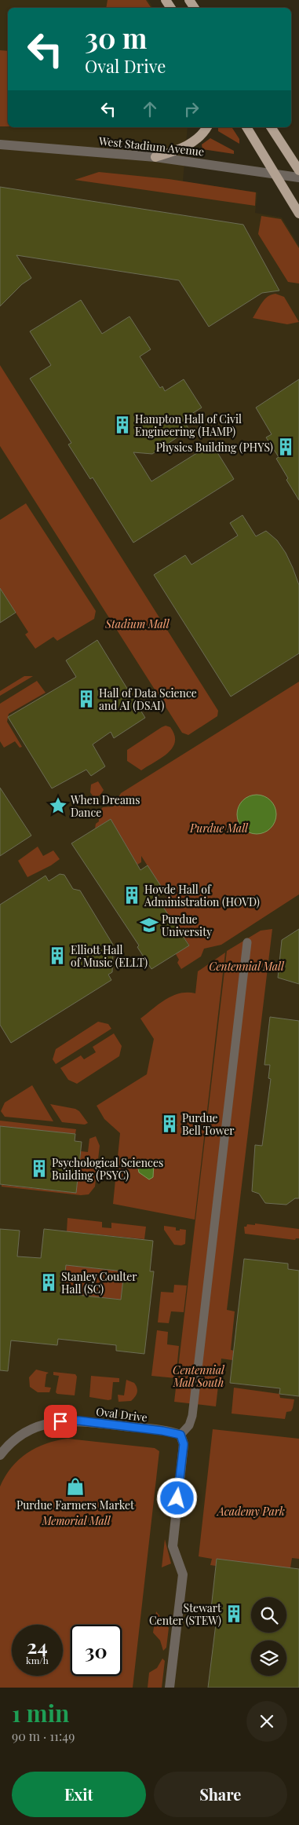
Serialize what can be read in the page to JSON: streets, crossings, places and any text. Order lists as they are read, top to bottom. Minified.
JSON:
{"streets":{"street":["West Stadium Avenue","Oval Drive"]},"parks":["Stadium Mall","Purdue Mall","Centennial Mall","Centennial Mall South","Academy Park","Memorial Mall"],"places":{"building":["Hampton Hall of Civil Engineering (HAMP)","Physics Building (PHYS)","Hall of Data Science and AI (DSAI)","Hovde Hall of Administration (HOVD)","Elliott Hall of Music (ELLT)","Purdue Bell Tower","Psychological Sciences Building (PSYC)","Stanley Coulter Hall (SC)","Stewart Center (STEW)"],"place":["When Dreams Dance"],"school or university":["Purdue University"],"shop":["Purdue Farmers Market"]},"page":{"turn":["30 m","Oval Drive"],"speed":"24 km/h","limit":"30","heading":["1 min","90 m · 11:49"],"buttons":["Exit","Share"]}}
